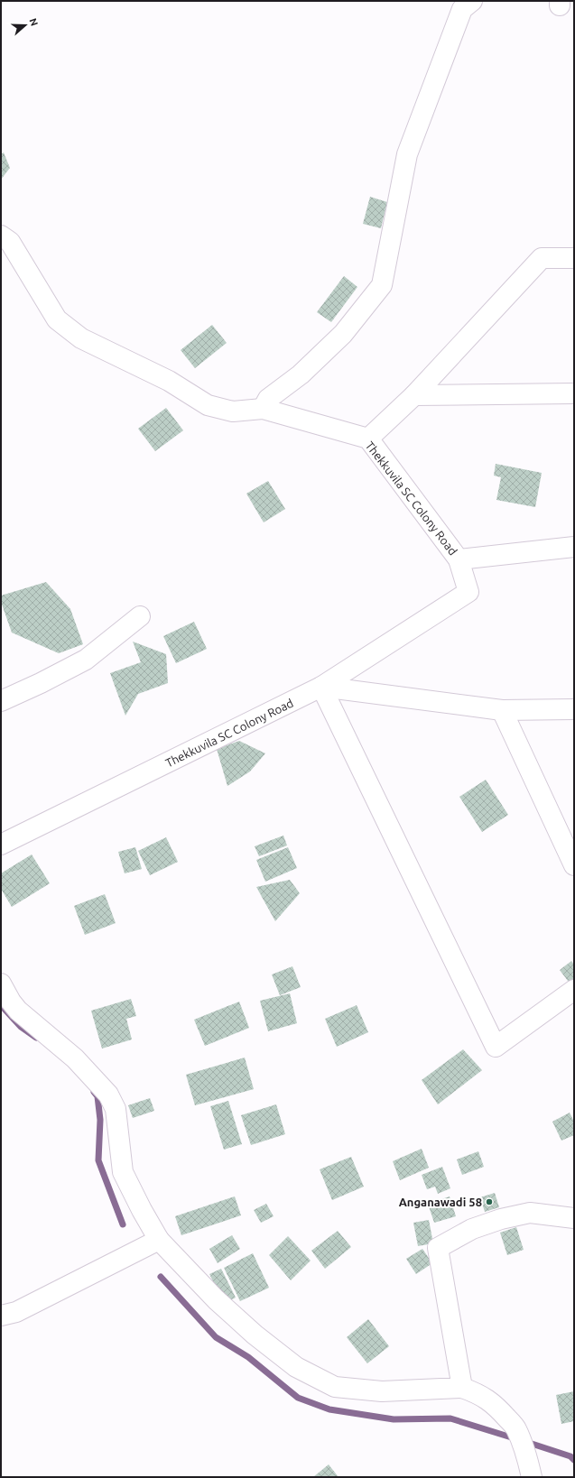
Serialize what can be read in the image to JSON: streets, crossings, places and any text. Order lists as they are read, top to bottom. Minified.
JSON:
{"streets":{"street":["Thekkuvila SC Colony Road"]},"places":["Anganawadi 58"],"north":"right"}
